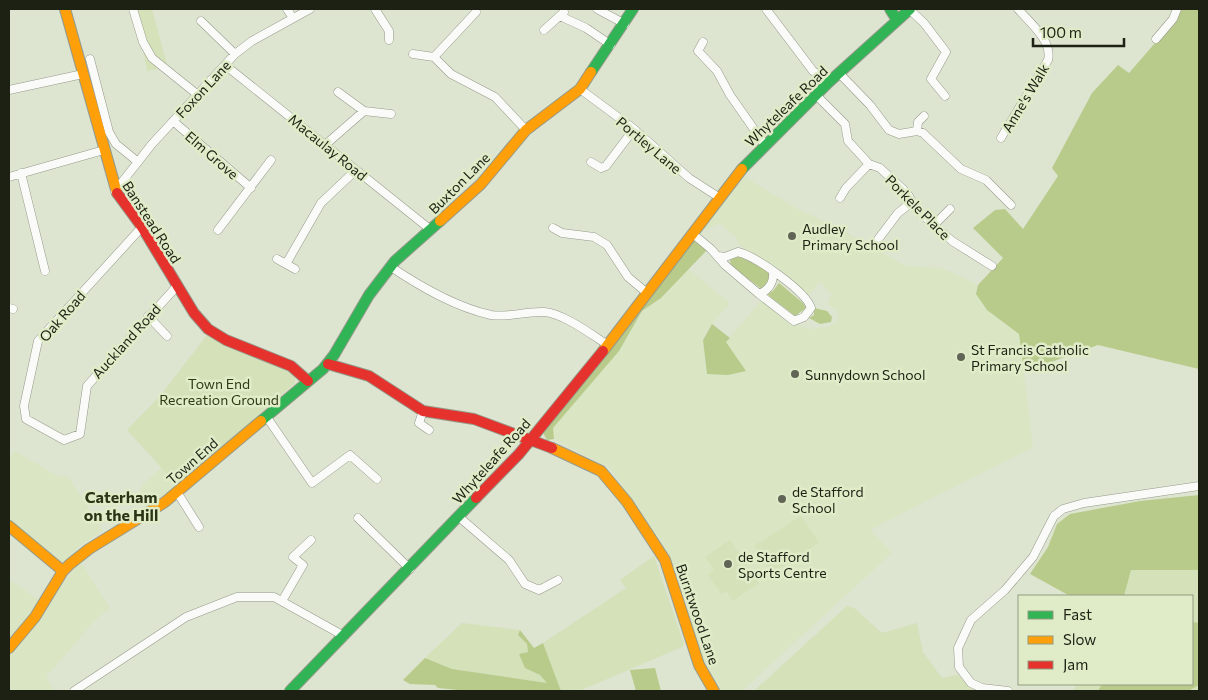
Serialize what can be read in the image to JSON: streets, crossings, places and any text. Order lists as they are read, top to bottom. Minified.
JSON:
{"streets":{"street":["Foxon Lane","Anne's Walk","Whyteleafe Road","Portley Lane","Macaulay Road","Elm Grove","Buxton Lane","Porkele Place","Banstead Road","Oak Road","Auckland Road","Town End","Burntwood Lane"]},"crossings":[["Foxon Lane","Macaulay Road"],["Foxon Lane","Elm Grove"],["Foxon Lane","Banstead Road"],["Whyteleafe Road","Portley Lane"],["Whyteleafe Road","Porkele Place"],["Whyteleafe Road","Burntwood Lane"],["Portley Lane","Buxton Lane"],["Macaulay Road","Buxton Lane"],["Buxton Lane","Banstead Road"],["Buxton Lane","Town End"],["Buxton Lane","Burntwood Lane"],["Banstead Road","Oak Road"],["Banstead Road","Auckland Road"],["Banstead Road","Town End"],["Oak Road","Auckland Road"]],"districts":["Caterham on the Hill"],"parks":["Town End Recreation Ground"],"places":["Audley Primary School","St Francis Catholic Primary School","Sunnydown School","de Stafford School","de Stafford Sports Centre"],"legend":["Fast","Slow","Jam"],"scale_bar":"100 m"}
